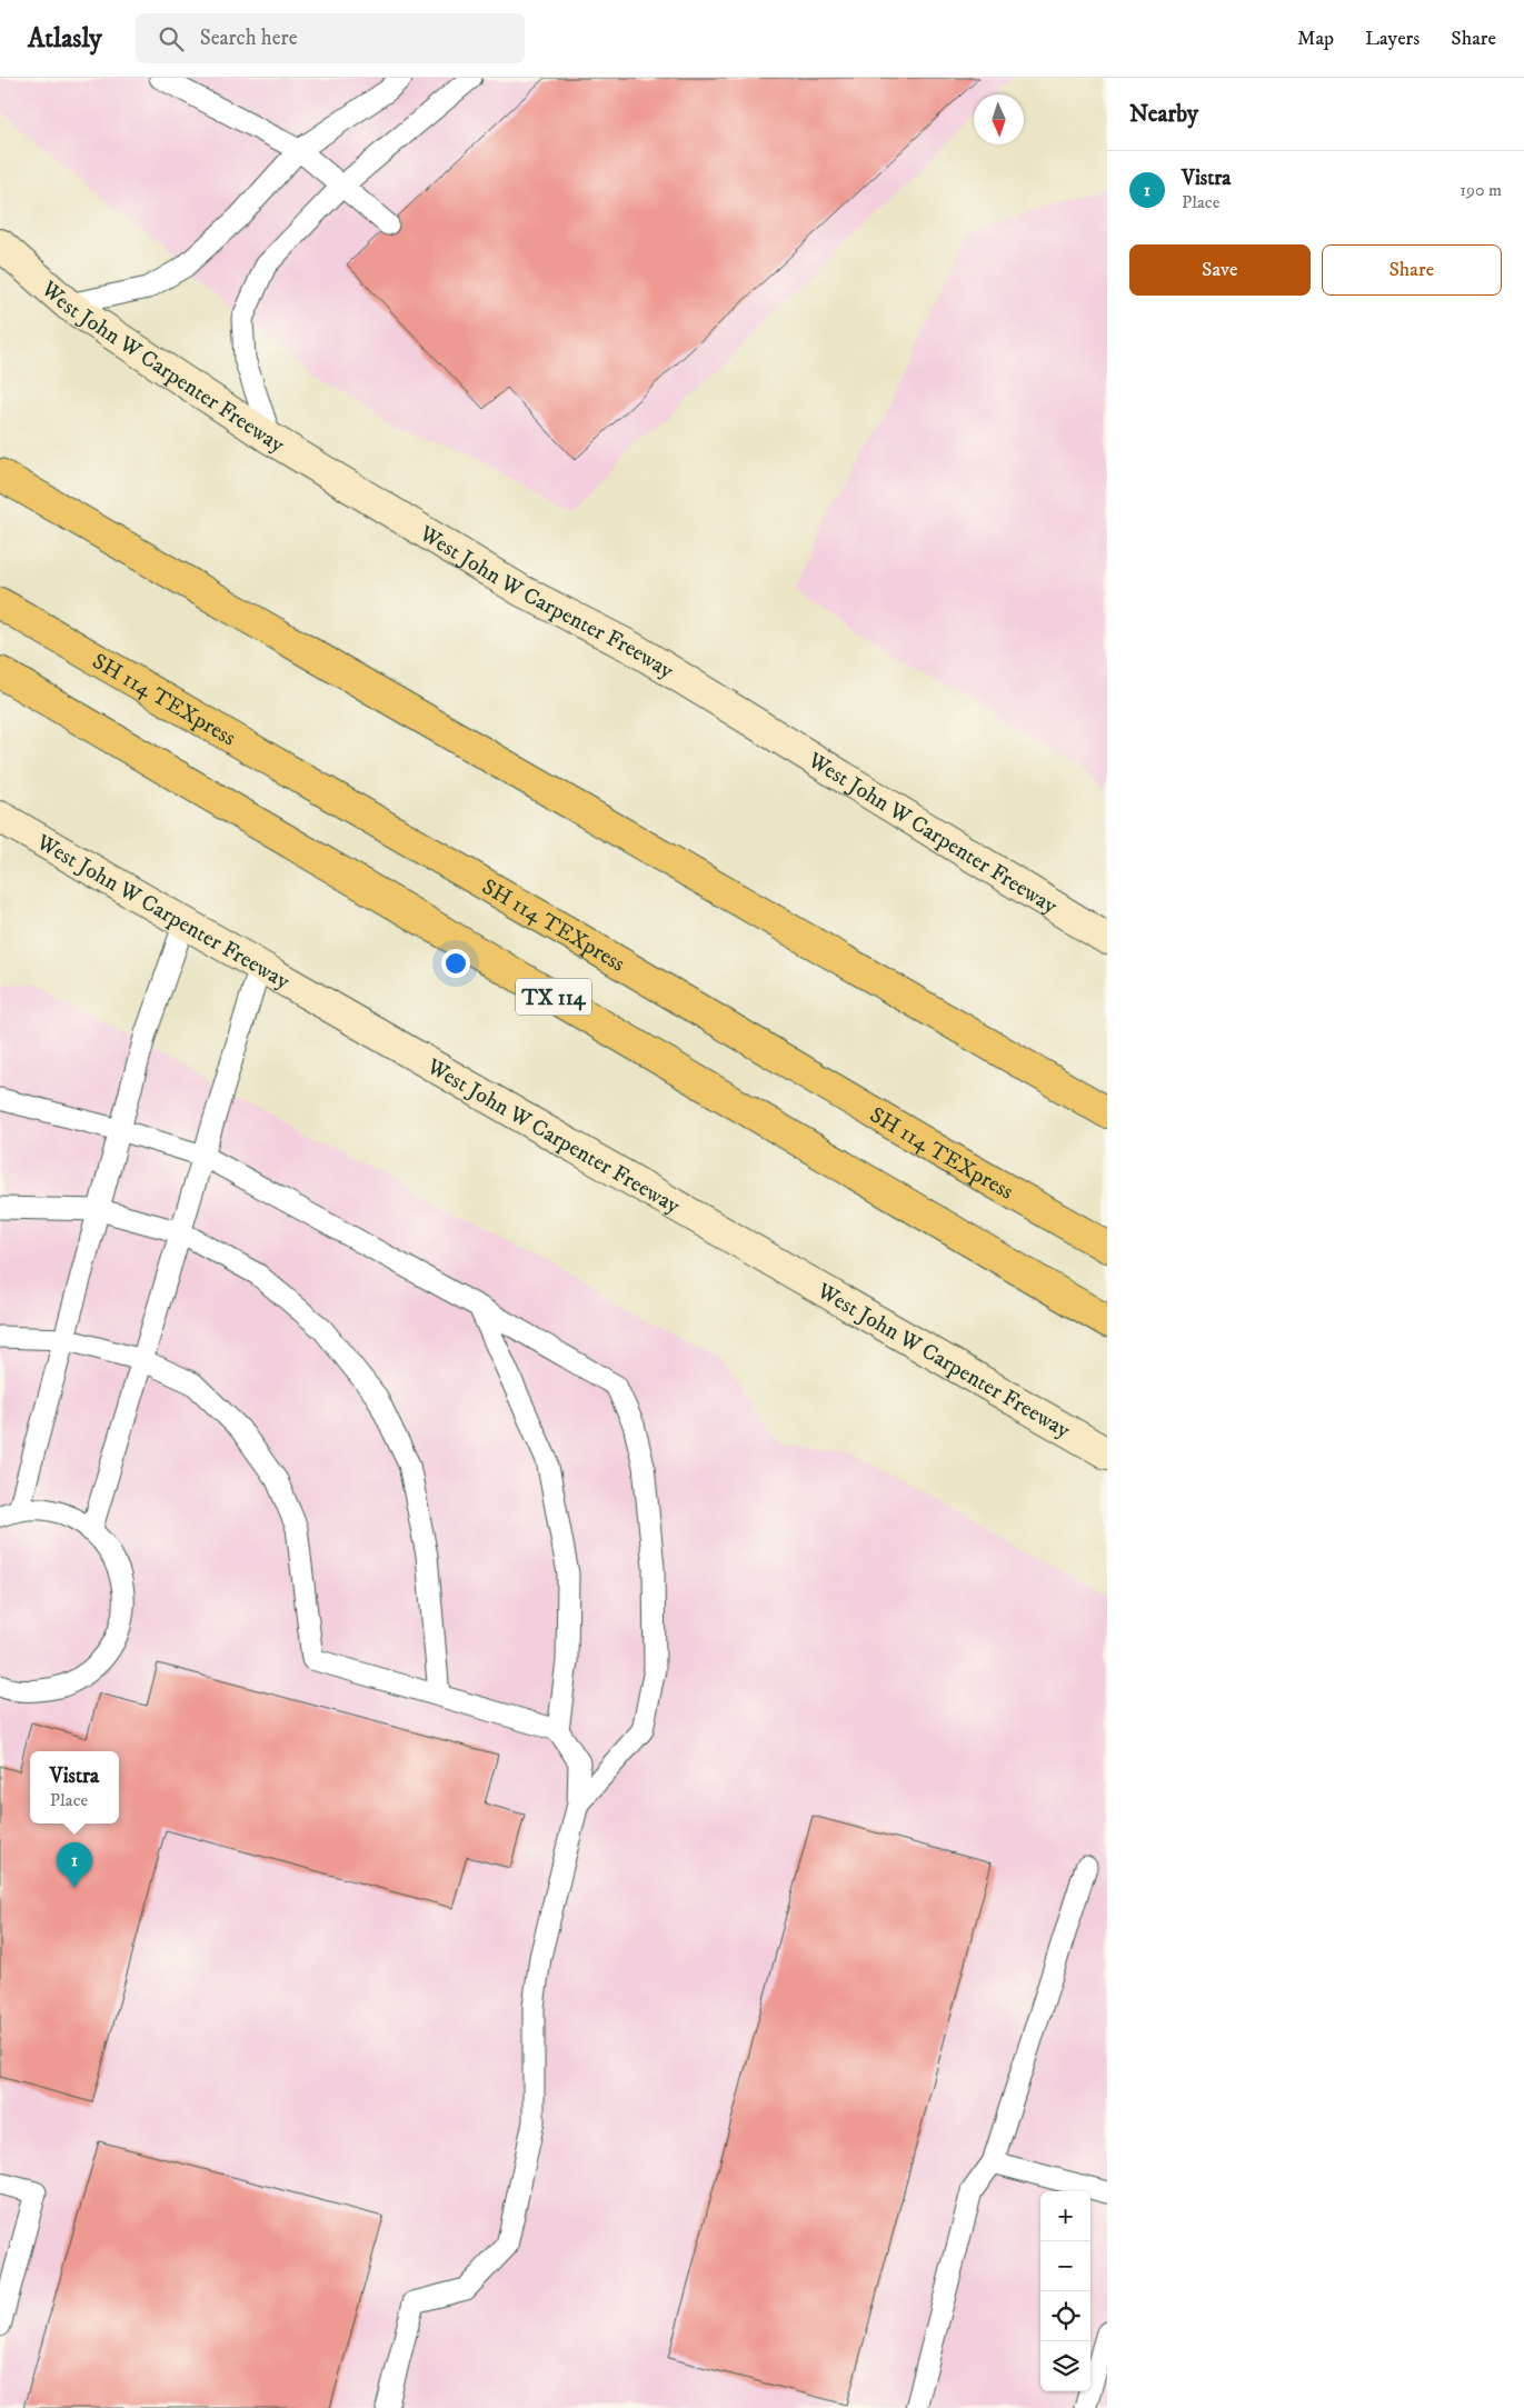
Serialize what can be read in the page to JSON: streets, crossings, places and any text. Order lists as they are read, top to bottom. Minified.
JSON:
{"streets":{"highway":["SH 114 TEXpress","TX 114"],"main road":["West John W Carpenter Freeway"]},"north":"bottom","page":{"header":"Atlasly","search":"Search here","nav":["Map","Layers","Share"],"heading":"Nearby","list":[{"mark":"1","name":"Vistra","note":"Place","value":"190 m"}],"buttons":["Save","Share"],"popup":["Vistra","Place"],"pins":"1","map_buttons":["+","−"]}}
